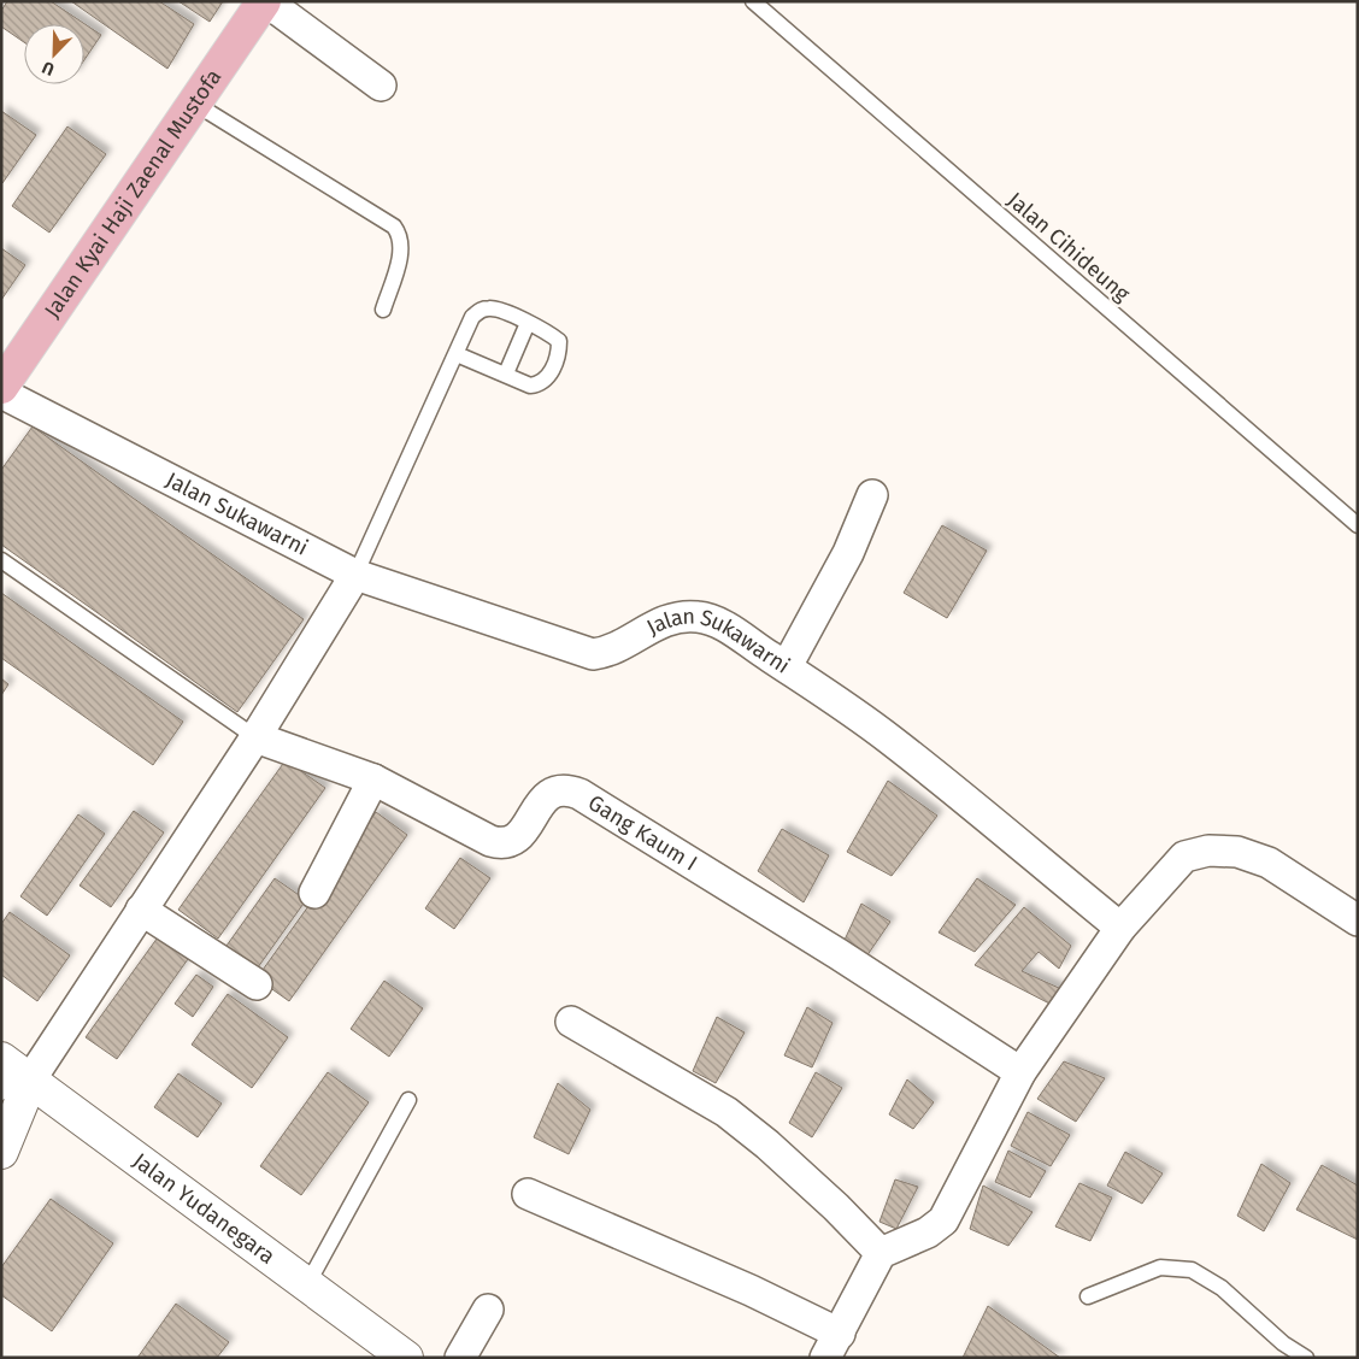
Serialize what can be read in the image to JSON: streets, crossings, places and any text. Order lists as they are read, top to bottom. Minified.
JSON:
{"streets":{"main road":["Jalan Kyai Haji Zaenal Mustofa","Jalan Yudanegara"],"street":["Jalan Sukawarni","Gang Kaum I"],"lane":["Jalan Cihideung"]},"north":"bottom left"}
